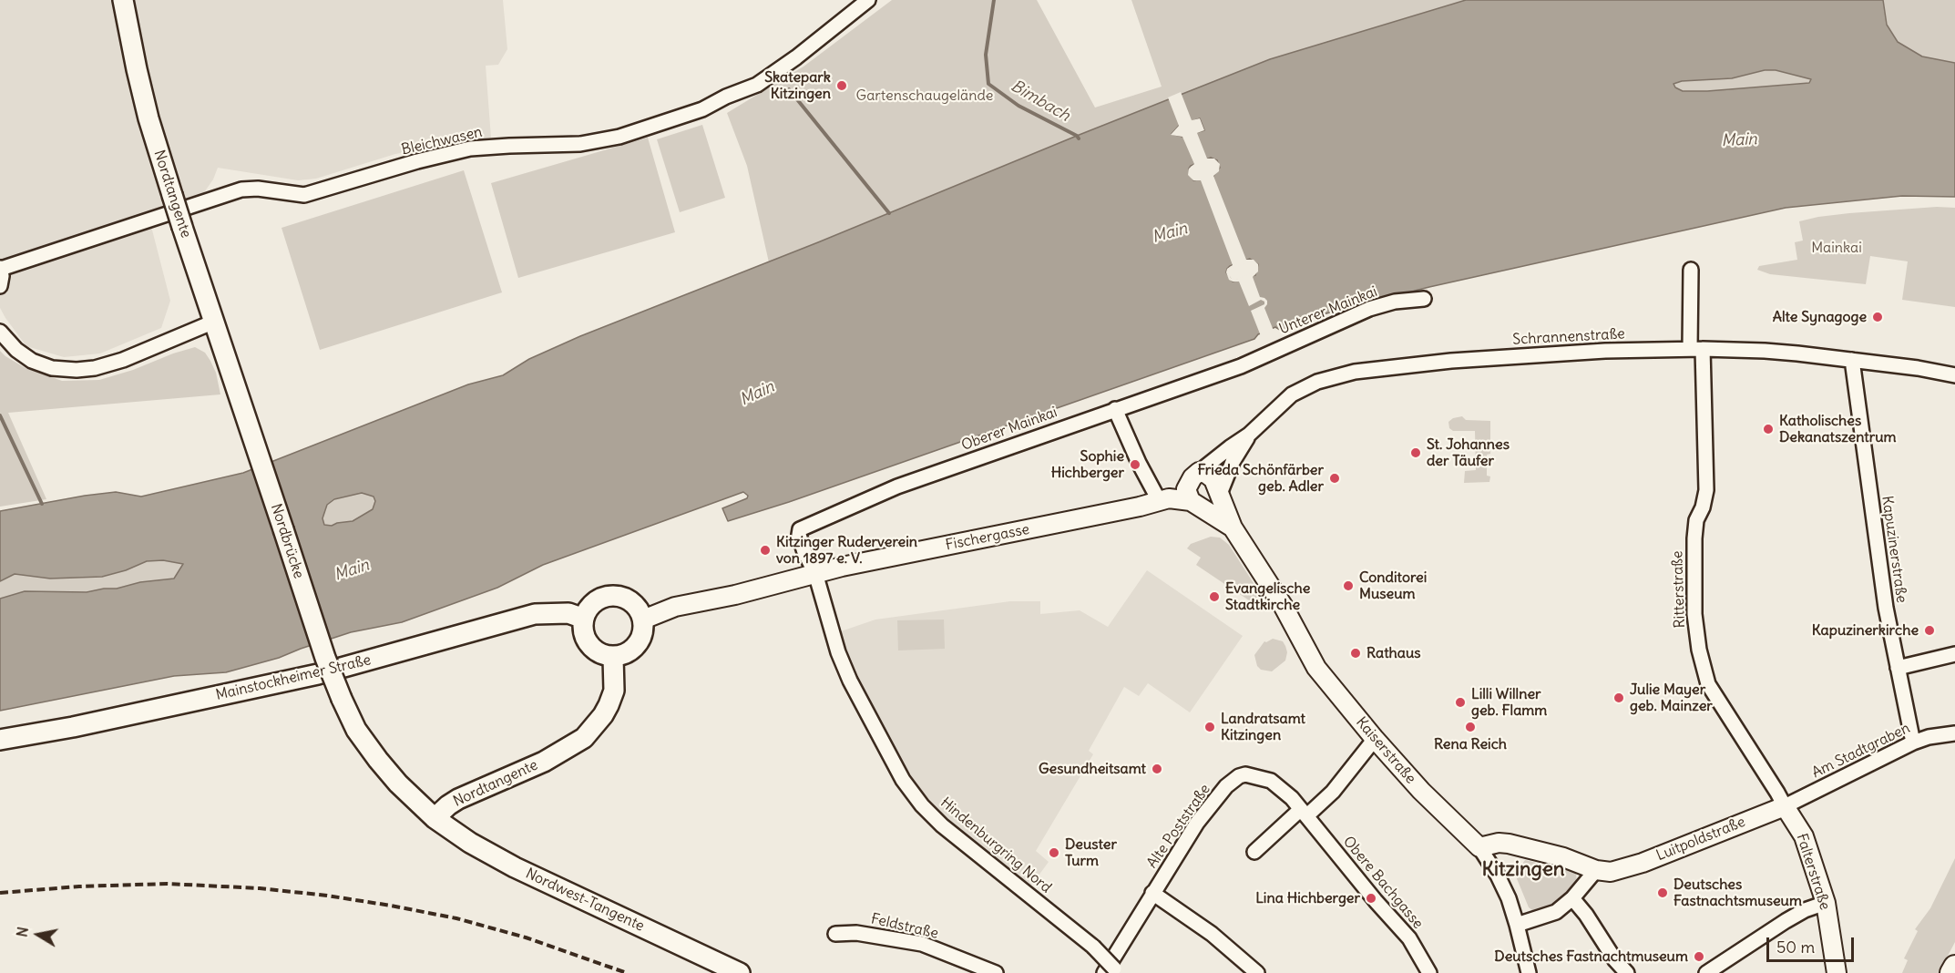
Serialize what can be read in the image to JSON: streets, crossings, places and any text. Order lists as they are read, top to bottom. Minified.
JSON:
{"streets":{"main road":["Nordtangente","Nordbrücke","Mainstockheimer Straße","Nordwest-Tangente"],"street":["Bleichwasen","Unterer Mainkai","Schrannenstraße","Oberer Mainkai","Fischergasse","Kapuzinerstraße","Ritterstraße","Kaiserstraße","Am Stadtgraben","Alte Poststraße","Luitpoldstraße","Hindenburgring Nord","Falterstraße","Obere Bachgasse","Feldstraße"]},"crossings":[["Nordtangente","Nordbrücke"],["Nordtangente","Mainstockheimer Straße"],["Nordtangente","Nordwest-Tangente"],["Unterer Mainkai","Oberer Mainkai"],["Schrannenstraße","Kapuzinerstraße"],["Schrannenstraße","Ritterstraße"],["Oberer Mainkai","Fischergasse"],["Oberer Mainkai","Hindenburgring Nord"],["Fischergasse","Hindenburgring Nord"],["Nordbrücke","Nordwest-Tangente"],["Kapuzinerstraße","Am Stadtgraben"],["Ritterstraße","Am Stadtgraben"],["Ritterstraße","Luitpoldstraße"],["Ritterstraße","Falterstraße"],["Am Stadtgraben","Luitpoldstraße"],["Am Stadtgraben","Falterstraße"],["Alte Poststraße","Hindenburgring Nord"],["Alte Poststraße","Obere Bachgasse"],["Luitpoldstraße","Falterstraße"]],"districts":["Kitzingen"],"water":["Bimbach","Main"],"parks":["Gartenschaugelände","Mainkai"],"places":["Skatepark Kitzingen","Alte Synagoge","Katholisches Dekanatszentrum","St. Johannes der Täufer","Sophie Hichberger","Frieda Schönfärber geb. Adler","Kitzinger Ruderverein von 1897 e. V.","Conditorei Museum","Evangelische Stadtkirche","Kapuzinerkirche","Rathaus","Julie Mayer geb. Mainzer","Lilli Willner geb. Flamm","Landratsamt Kitzingen","Rena Reich","Gesundheitsamt","Deuster Turm","Deutsches Fastnachtsmuseum","Lina Hichberger","Deutsches Fastnachtmuseum"],"scale_bar":"50 m","north":"left"}
